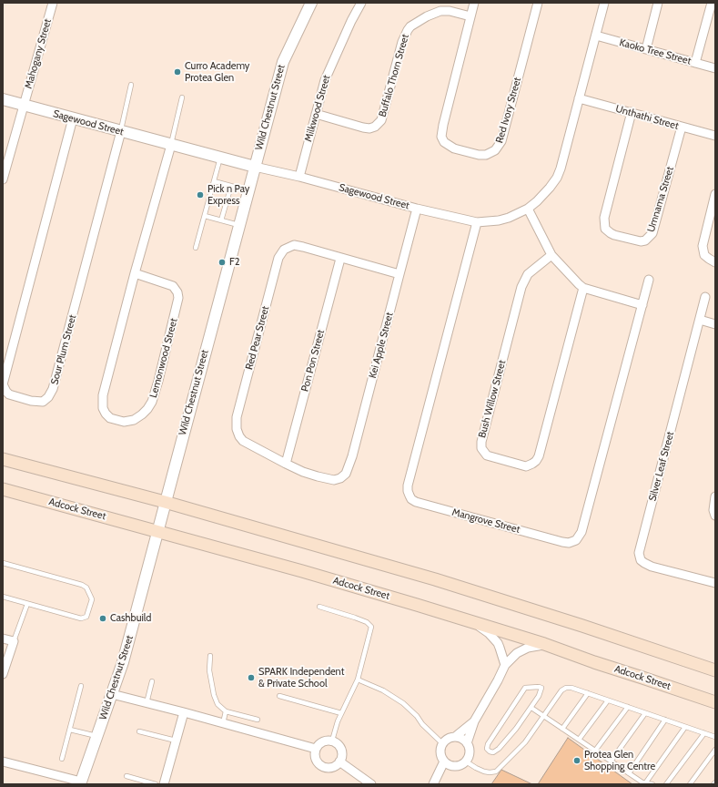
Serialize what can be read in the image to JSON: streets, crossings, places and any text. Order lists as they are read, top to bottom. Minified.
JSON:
{"streets":{"main road":["Adcock Street"],"street":["Kaoko Tree Street","Mahogany Street","Buffalo Thorn Street","Wild Chestnut Street","Milkwood Street","Red Ivory Street","Unthathi Street","Sagewood Street","Umnama Street","Red Pear Street","Kei Apple Street","Sour Plum Street","Lemonwood Street","Pon Pon Street","Bush Willow Street","Silver Leaf Street","Mangrove Street"]},"crossings":[["Kaoko Tree Street","Sagewood Street"],["Mahogany Street","Sagewood Street"],["Buffalo Thorn Street","Milkwood Street"],["Buffalo Thorn Street","Red Ivory Street"],["Wild Chestnut Street","Sagewood Street"],["Wild Chestnut Street","Adcock Street"],["Milkwood Street","Sagewood Street"],["Unthathi Street","Sagewood Street"],["Unthathi Street","Umnama Street"],["Sagewood Street","Kei Apple Street"],["Sagewood Street","Sour Plum Street"],["Sagewood Street","Lemonwood Street"],["Sagewood Street","Mangrove Street"],["Red Pear Street","Kei Apple Street"],["Red Pear Street","Pon Pon Street"]],"places":["Curro Academy Protea Glen","Pick n Pay Express","F2","Cashbuild","SPARK Independent & Private School","Protea Glen Shopping Centre"]}
